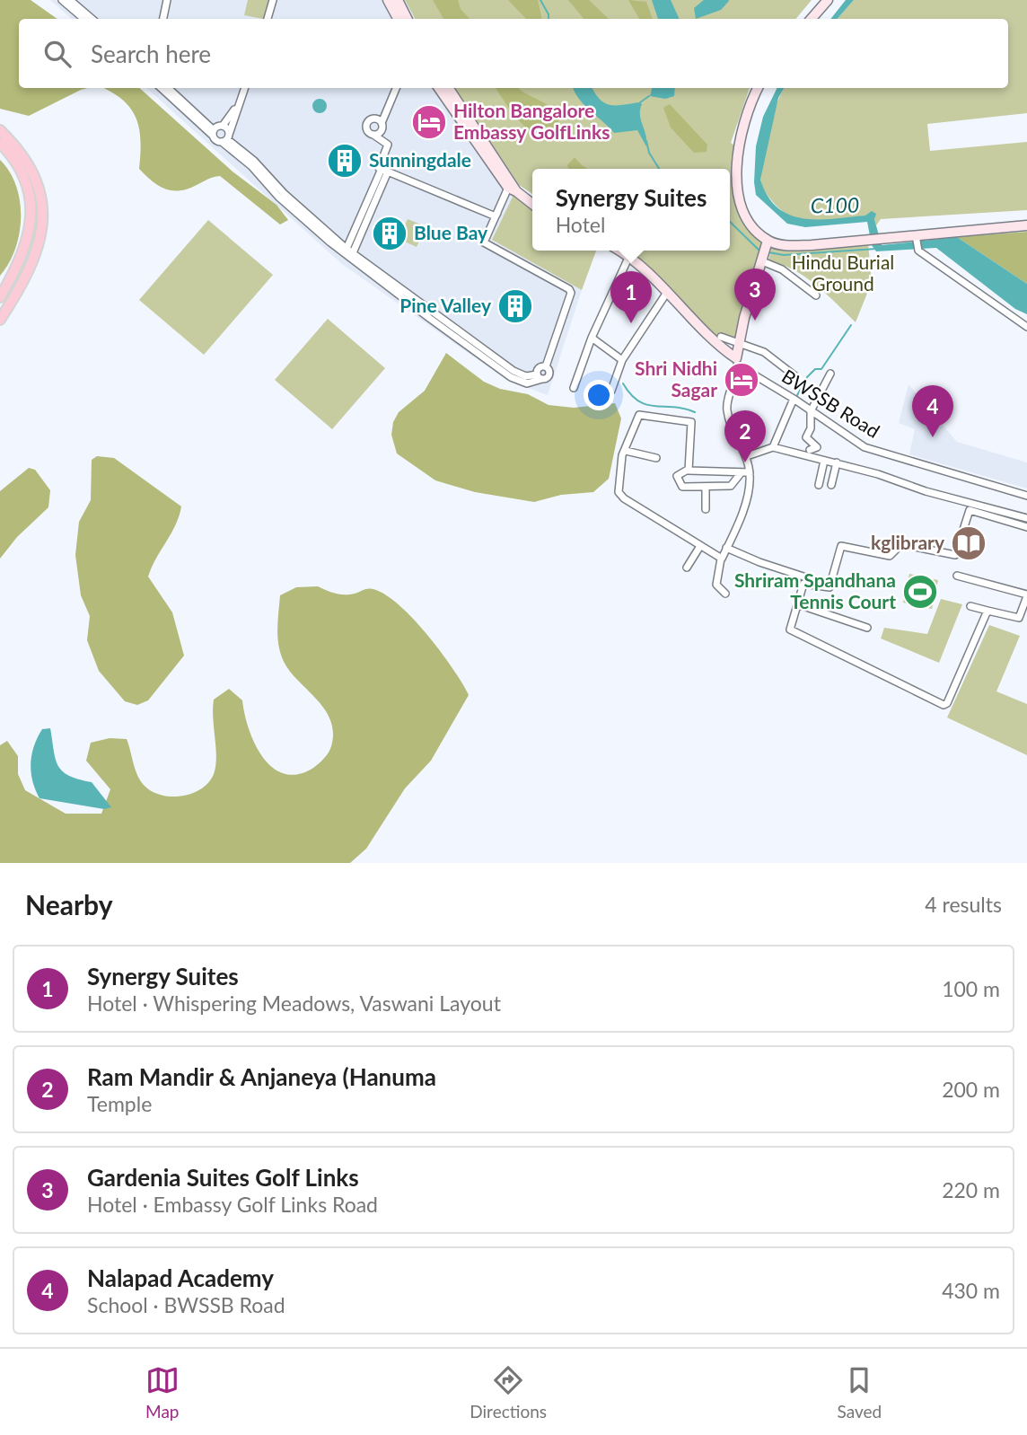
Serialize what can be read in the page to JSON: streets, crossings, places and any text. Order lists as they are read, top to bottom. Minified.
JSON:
{"streets":{"street":["BWSSB Road"]},"water":["C100"],"parks":["Hindu Burial Ground"],"places":{"hotel":["Hilton Bangalore Embassy GolfLinks","Shri Nidhi Sagar"],"building":["Sunningdale","Blue Bay","Pine Valley"],"library":["kglibrary"],"sports":["Shriram Spandhana Tennis Court"]},"page":{"search":"Search here","popup":["Synergy Suites","Hotel"],"pins":["3","1","4","2"],"heading":["Nearby","4 results"],"list":[{"mark":"1","name":"Synergy Suites","note":"Hotel · Whispering Meadows, Vaswani Layout","value":"100 m"},{"mark":"2","name":"Ram Mandir & Anjaneya (Hanuma","note":"Temple","value":"200 m"},{"mark":"3","name":"Gardenia Suites Golf Links","note":"Hotel · Embassy Golf Links Road","value":"220 m"},{"mark":"4","name":"Nalapad Academy","note":"School · BWSSB Road","value":"430 m"}],"nav":["Map","Directions","Saved"]}}
